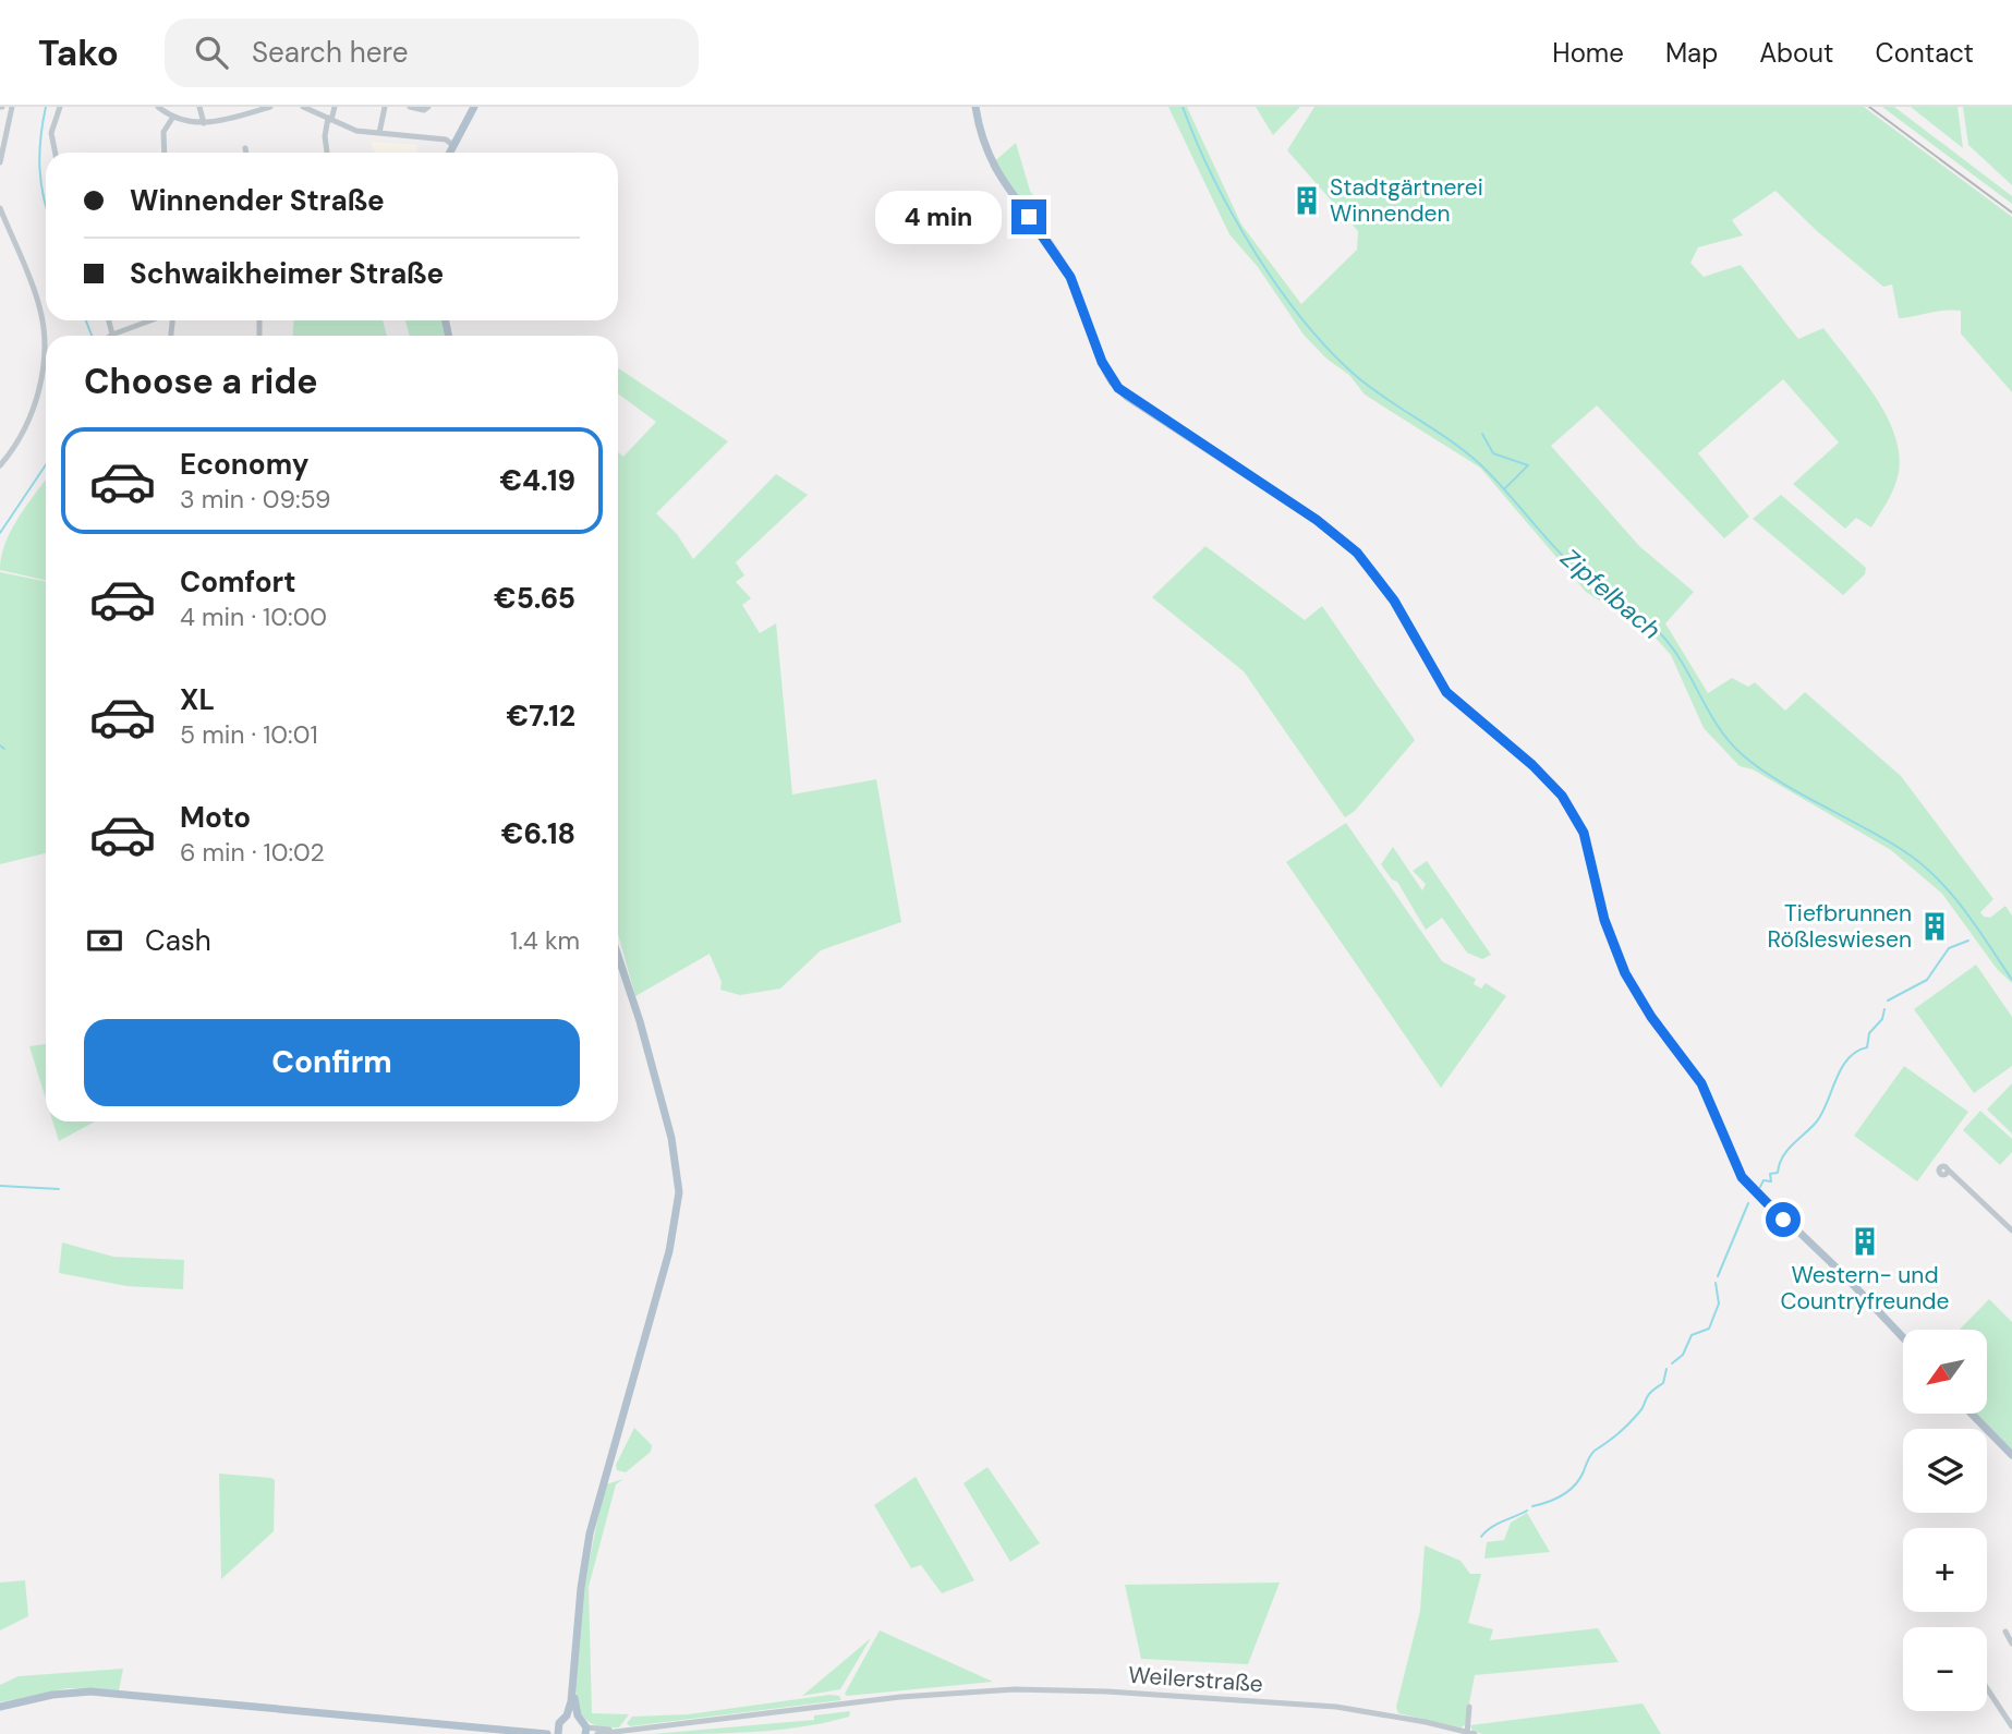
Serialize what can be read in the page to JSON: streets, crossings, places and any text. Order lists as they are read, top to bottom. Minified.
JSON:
{"streets":{"street":["Weilerstraße"]},"water":["Zipfelbach"],"places":{"building":["Stadtgärtnerei Winnenden","Tiefbrunnen Rößleswiesen","Western- und Countryfreunde"]},"north":"bottom left","page":{"header":"Tako","search":"Search here","nav":["Home","Map","About","Contact"],"banner":["Winnender Straße","Schwaikheimer Straße"],"bubble":"4 min","heading":"Choose a ride","list":[{"name":"Economy","note":"3 min · 09:59","value":"€4.19"},{"name":"Comfort","note":"4 min · 10:00","value":"€5.65"},{"name":"XL","note":"5 min · 10:01","value":"€7.12"},{"name":"Moto","note":"6 min · 10:02","value":"€6.18"}],"pay":["Cash","1.4 km"],"buttons":"Confirm","map_buttons":["+","−"]}}
